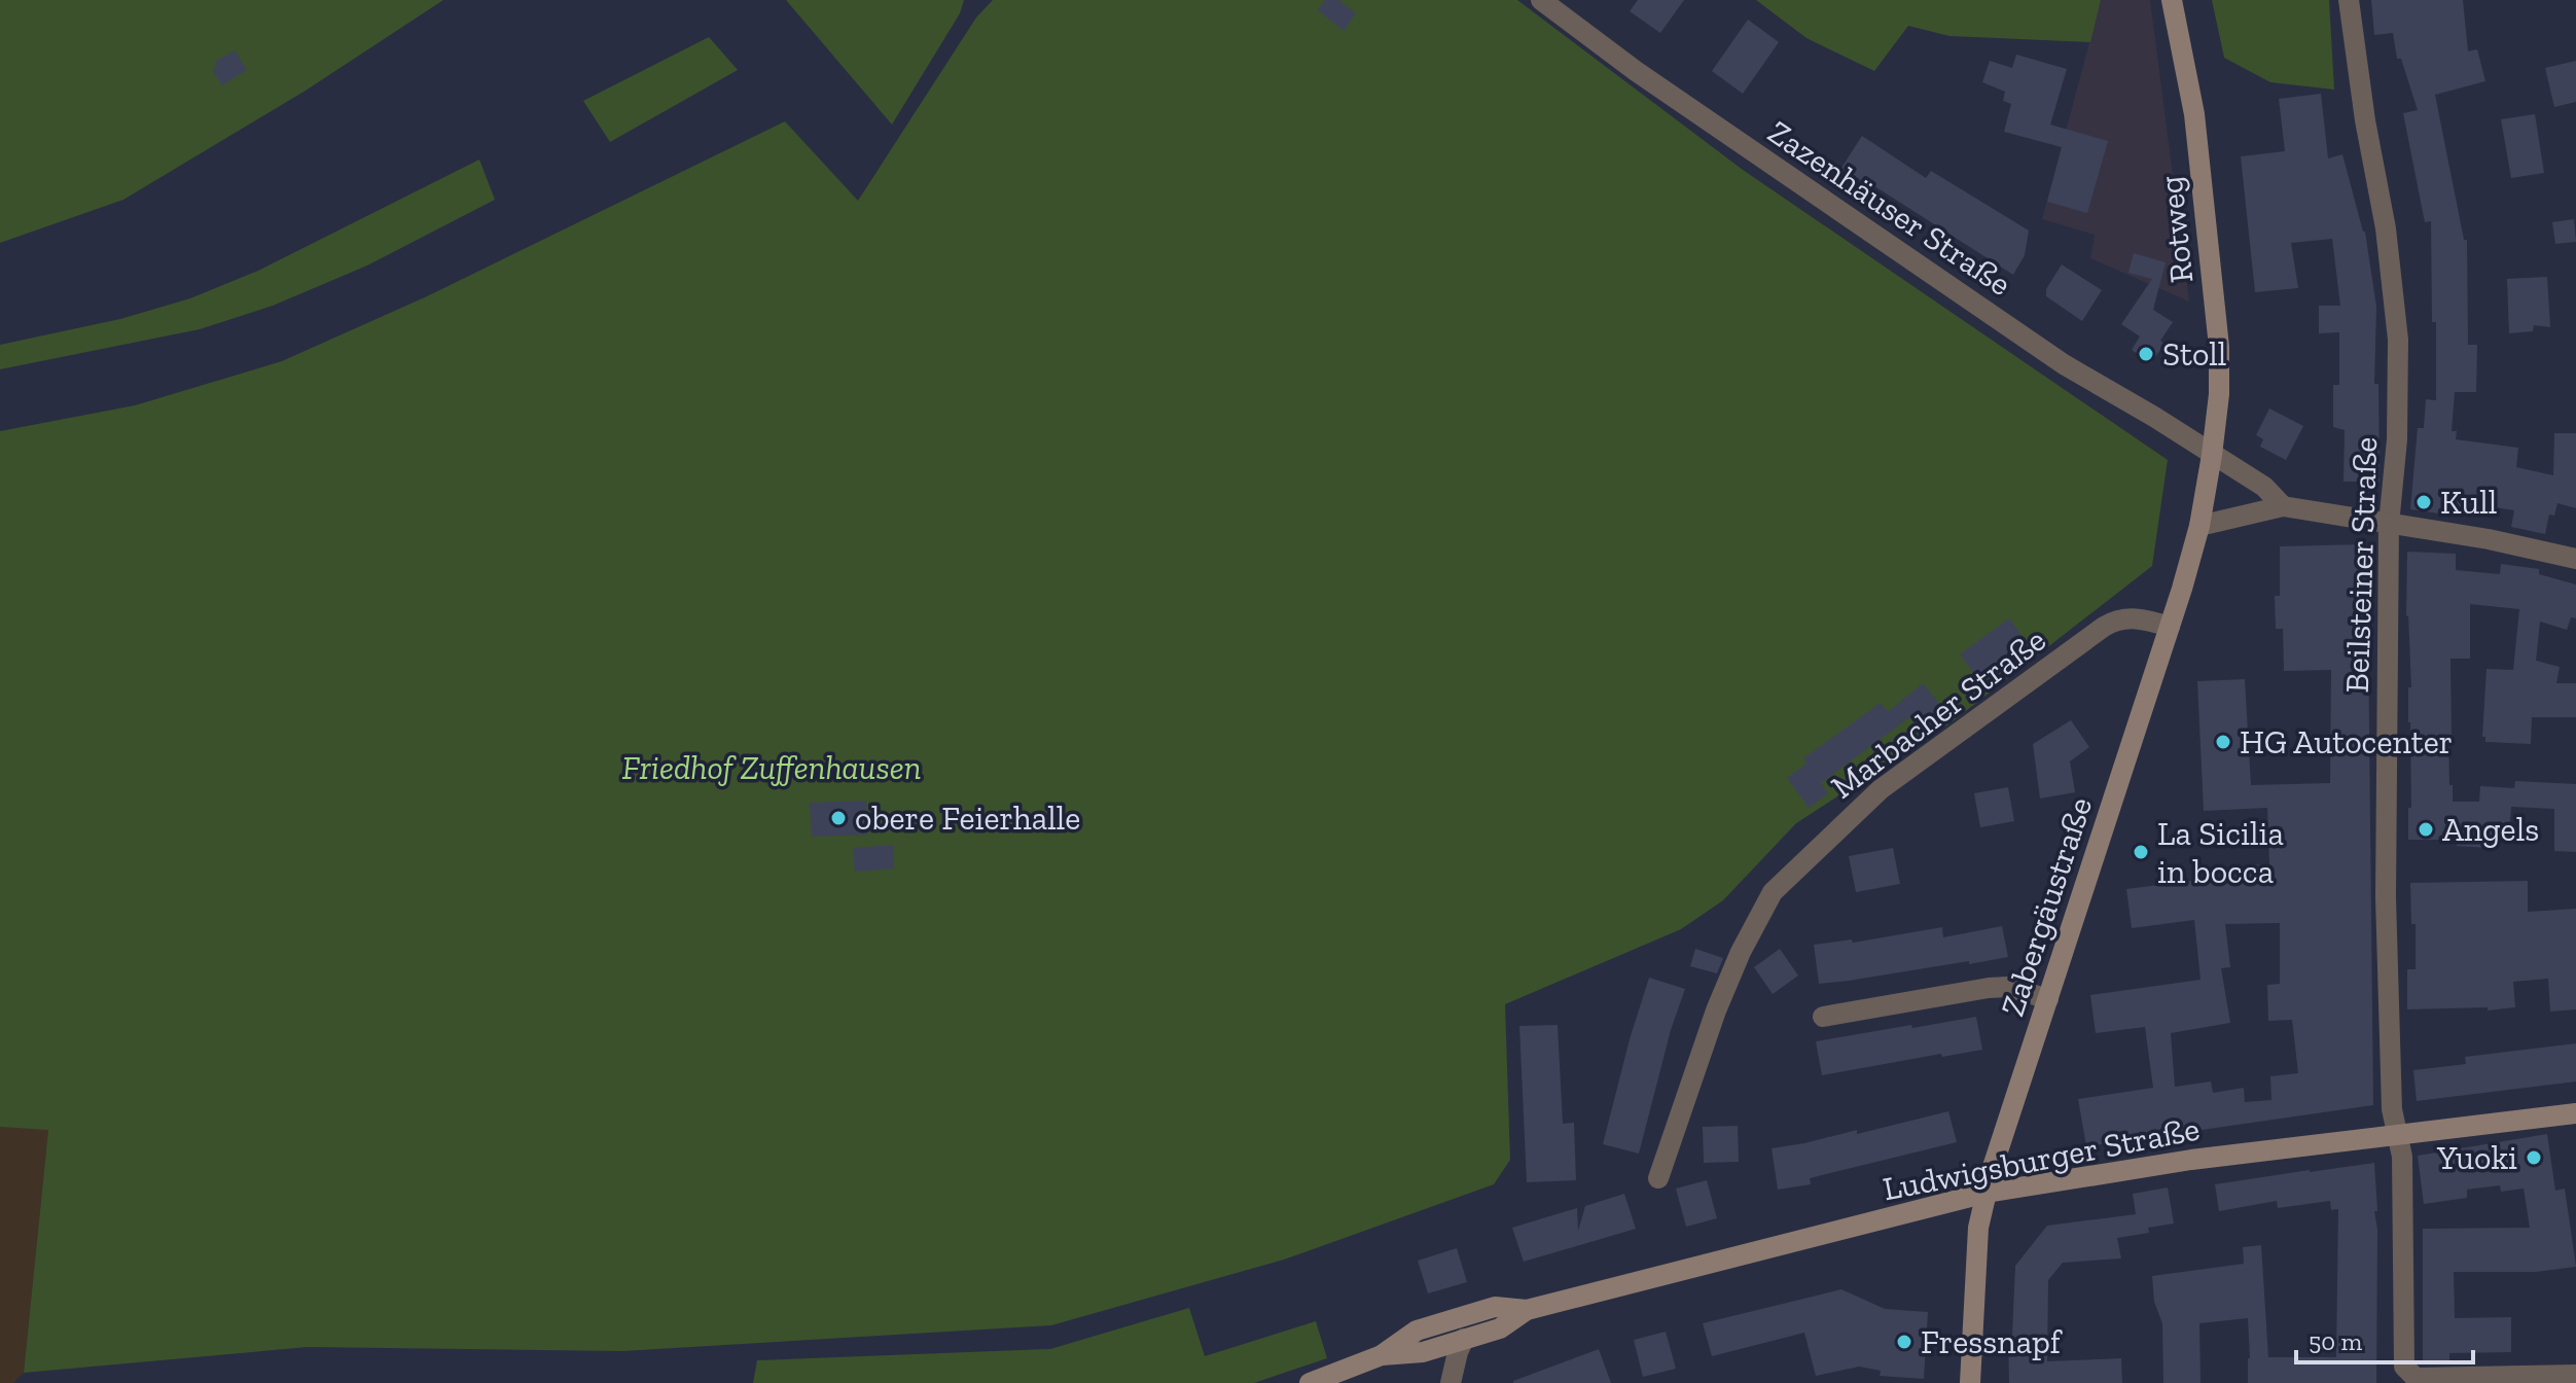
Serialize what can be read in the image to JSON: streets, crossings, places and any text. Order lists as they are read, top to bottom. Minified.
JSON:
{"streets":{"main road":["Rotweg","Zabergäustraße","Ludwigsburger Straße"],"street":["Zazenhäuser Straße","Beilsteiner Straße","Marbacher Straße"]},"crossings":[["Zazenhäuser Straße","Rotweg"],["Zazenhäuser Straße","Zabergäustraße"],["Rotweg","Zabergäustraße"],["Beilsteiner Straße","Ludwigsburger Straße"],["Marbacher Straße","Zabergäustraße"],["Zabergäustraße","Ludwigsburger Straße"]],"parks":["Friedhof Zuffenhausen"],"places":["Stoll","Kull","HG Autocenter","obere Feierhalle","Angels","La Sicilia in bocca","Yuoki","Fressnapf"],"scale_bar":"50 m"}
